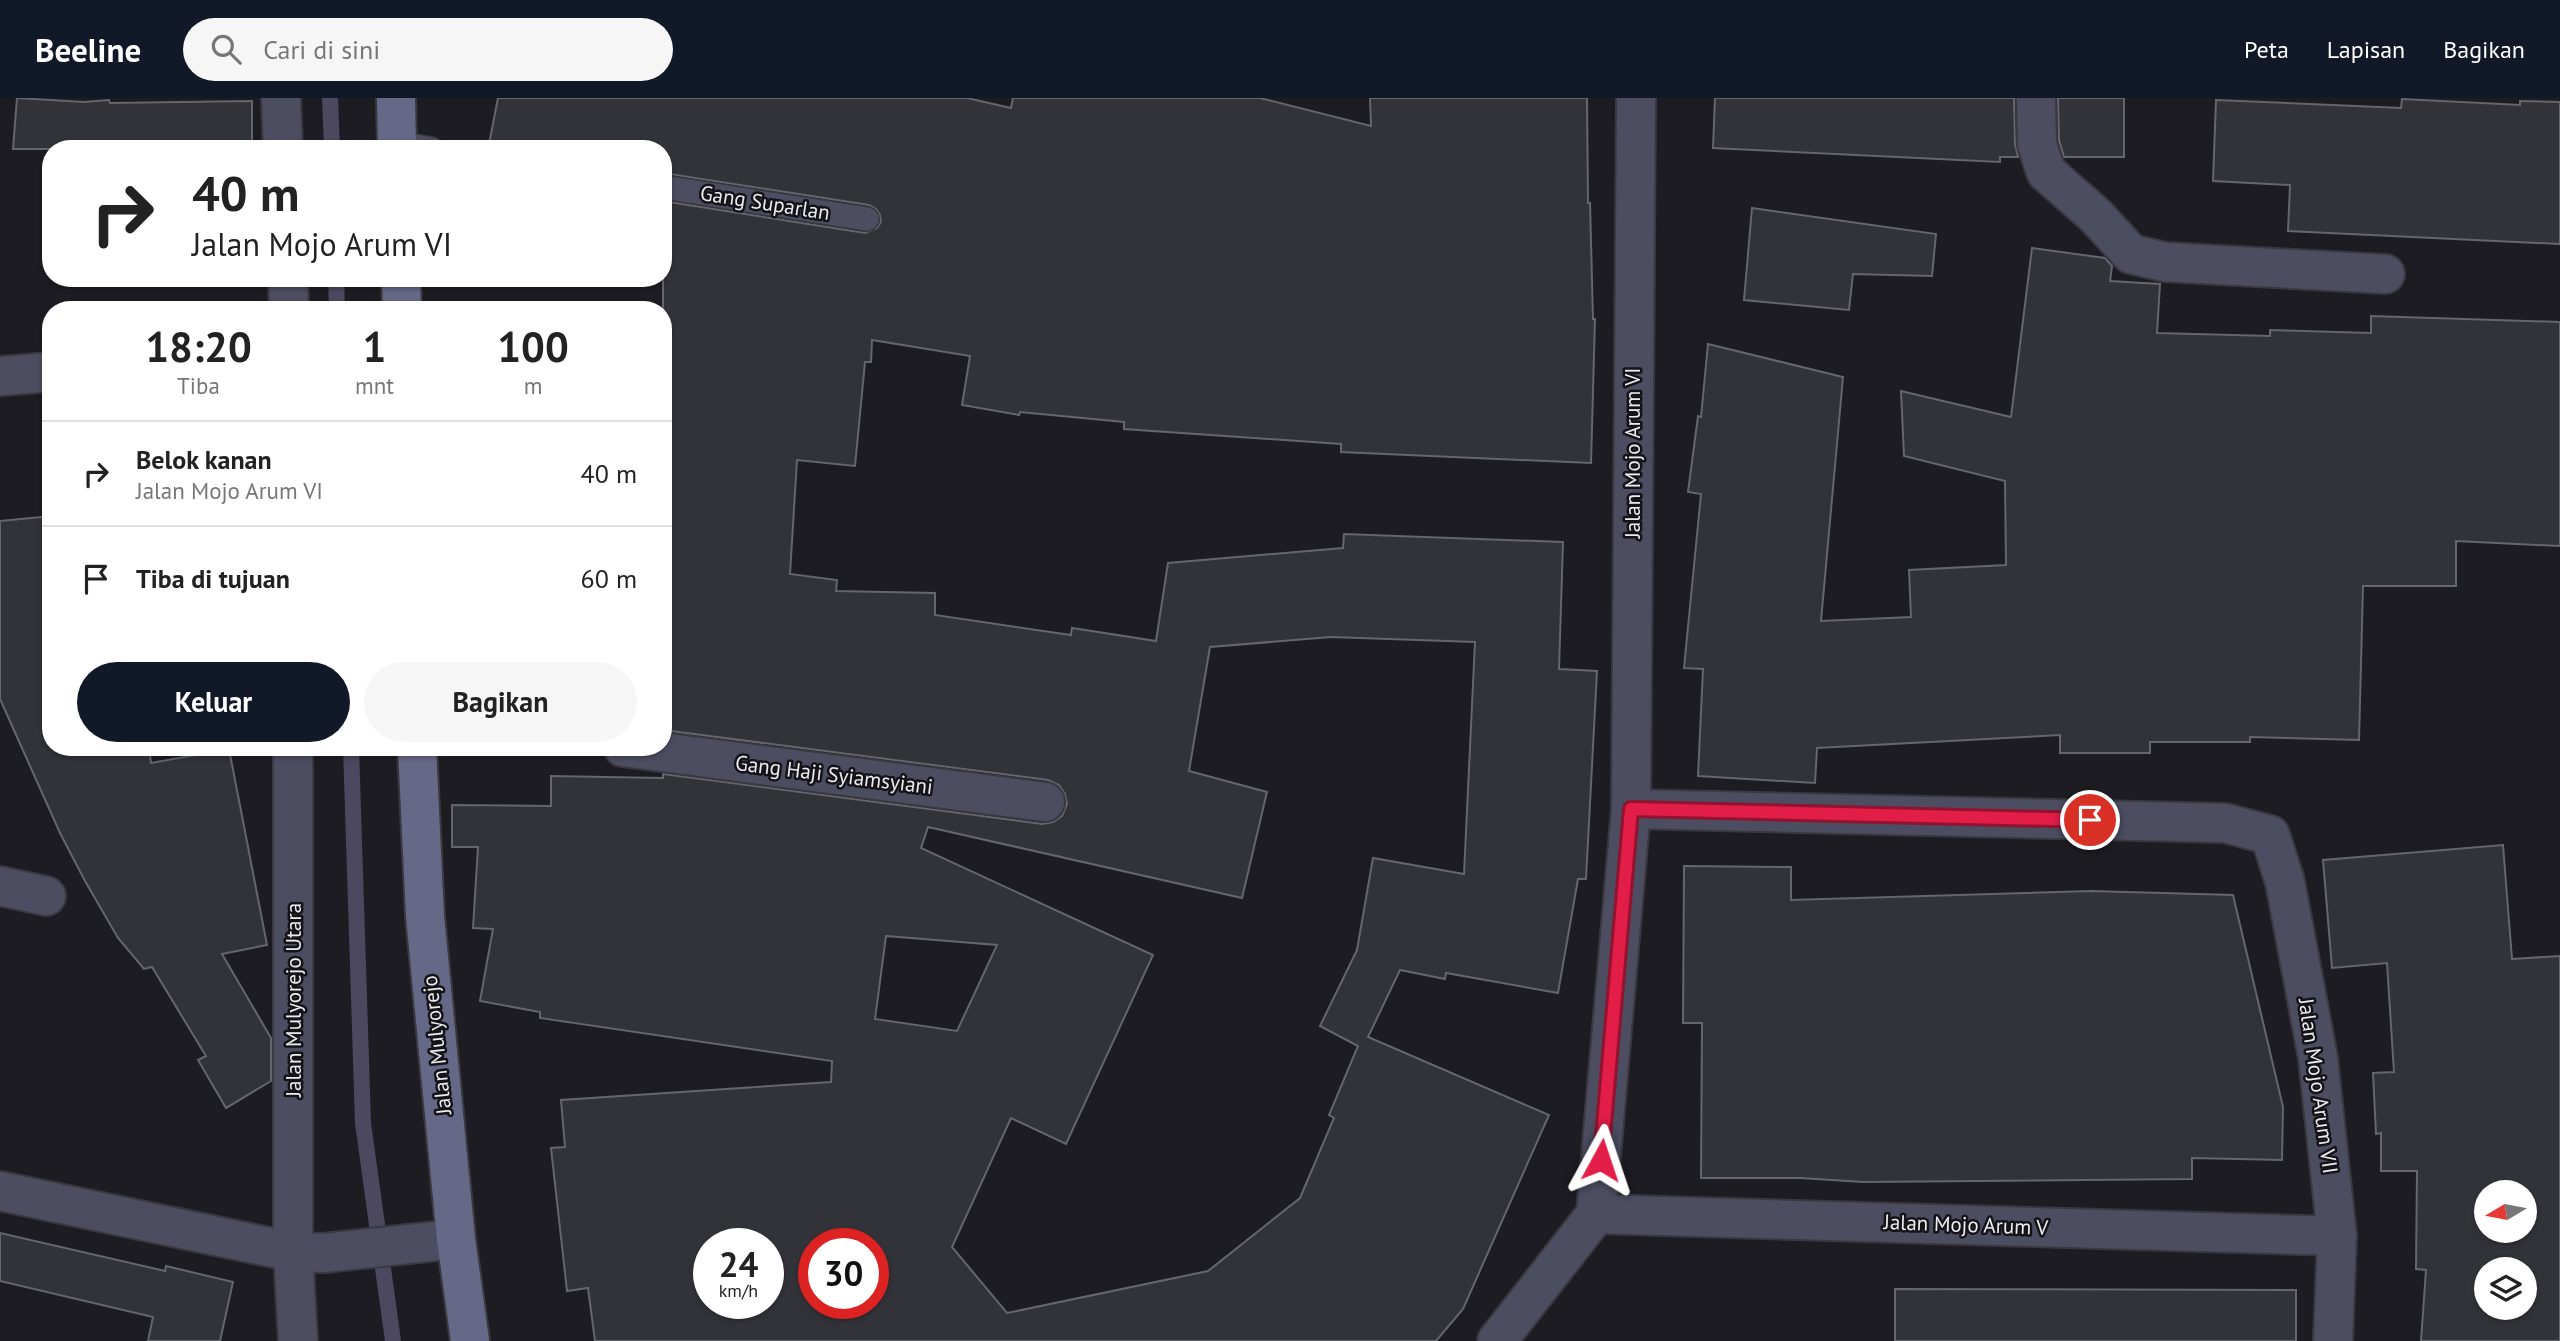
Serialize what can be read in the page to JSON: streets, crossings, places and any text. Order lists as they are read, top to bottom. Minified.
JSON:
{"streets":{"main road":["Jalan Mulyorejo"],"street":["Jalan Mojo Arum VI","Gang Haji Syiamsyiani","Jalan Mulyorejo Utara","Jalan Mojo Arum VII","Jalan Mojo Arum V"],"lane":["Gang Suparlan"]},"crossings":[["Jalan Mojo Arum VI","Jalan Mojo Arum VII"],["Jalan Mojo Arum VI","Jalan Mojo Arum V"],["Jalan Mojo Arum VII","Jalan Mojo Arum V"]],"north":"left","page":{"header":"Beeline","search":"Cari di sini","nav":["Peta","Lapisan","Bagikan"],"turn":["40 m","Jalan Mojo Arum VI"],"eta":["18:20","Tiba","1","mnt","100","m"],"list":[{"name":"Belok kanan","note":"Jalan Mojo Arum VI","value":"40 m"},{"name":"Tiba di tujuan","value":"60 m"}],"buttons":["Keluar","Bagikan"],"speed":"24 km/h","limit":"30"}}
